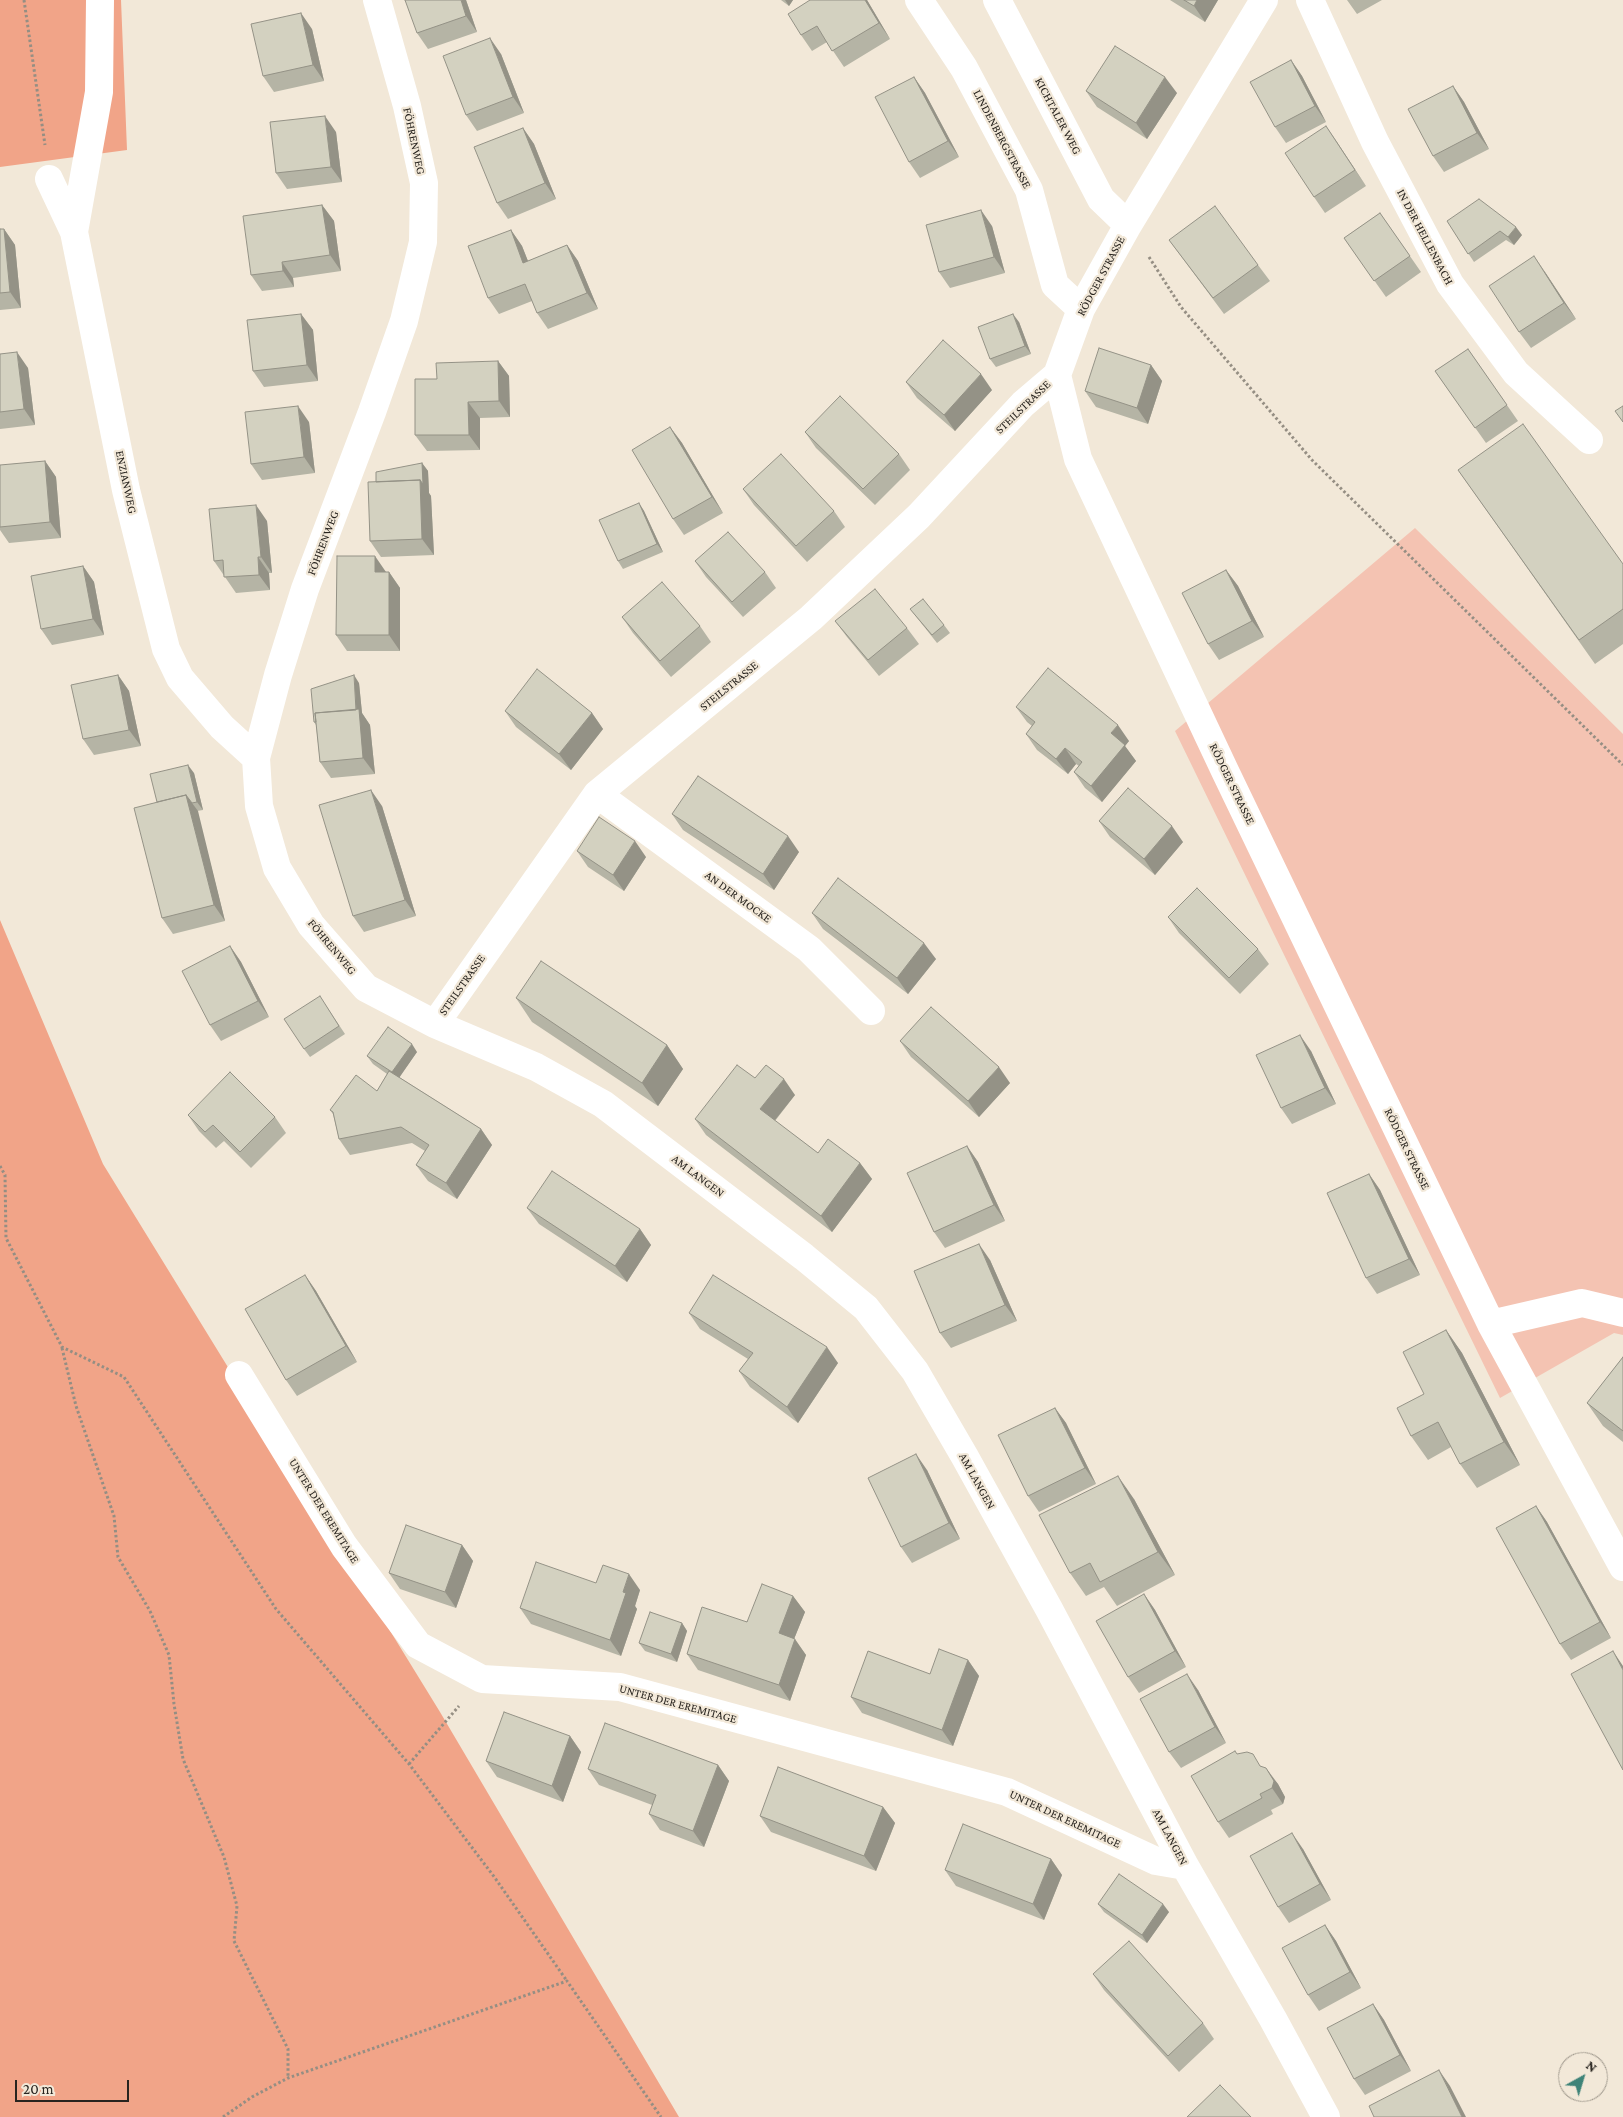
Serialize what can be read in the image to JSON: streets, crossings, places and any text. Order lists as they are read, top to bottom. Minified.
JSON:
{"streets":{"street":["KICHTALER WEG","LINDENBERGSTRASSE","FÖHRENWEG","IN DER HELLENBACH","RÖDGER STRASSE","STEILSTRASSE","ENZIANWEG","AN DER MOCKE","AM LANGEN","UNTER DER EREMITAGE"]},"crossings":[["KICHTALER WEG","RÖDGER STRASSE"],["LINDENBERGSTRASSE","RÖDGER STRASSE"],["FÖHRENWEG","STEILSTRASSE"],["FÖHRENWEG","ENZIANWEG"],["FÖHRENWEG","AM LANGEN"],["RÖDGER STRASSE","STEILSTRASSE"],["STEILSTRASSE","AN DER MOCKE"],["STEILSTRASSE","AM LANGEN"],["AM LANGEN","UNTER DER EREMITAGE"]],"scale_bar":"20 m","north":"top right"}
